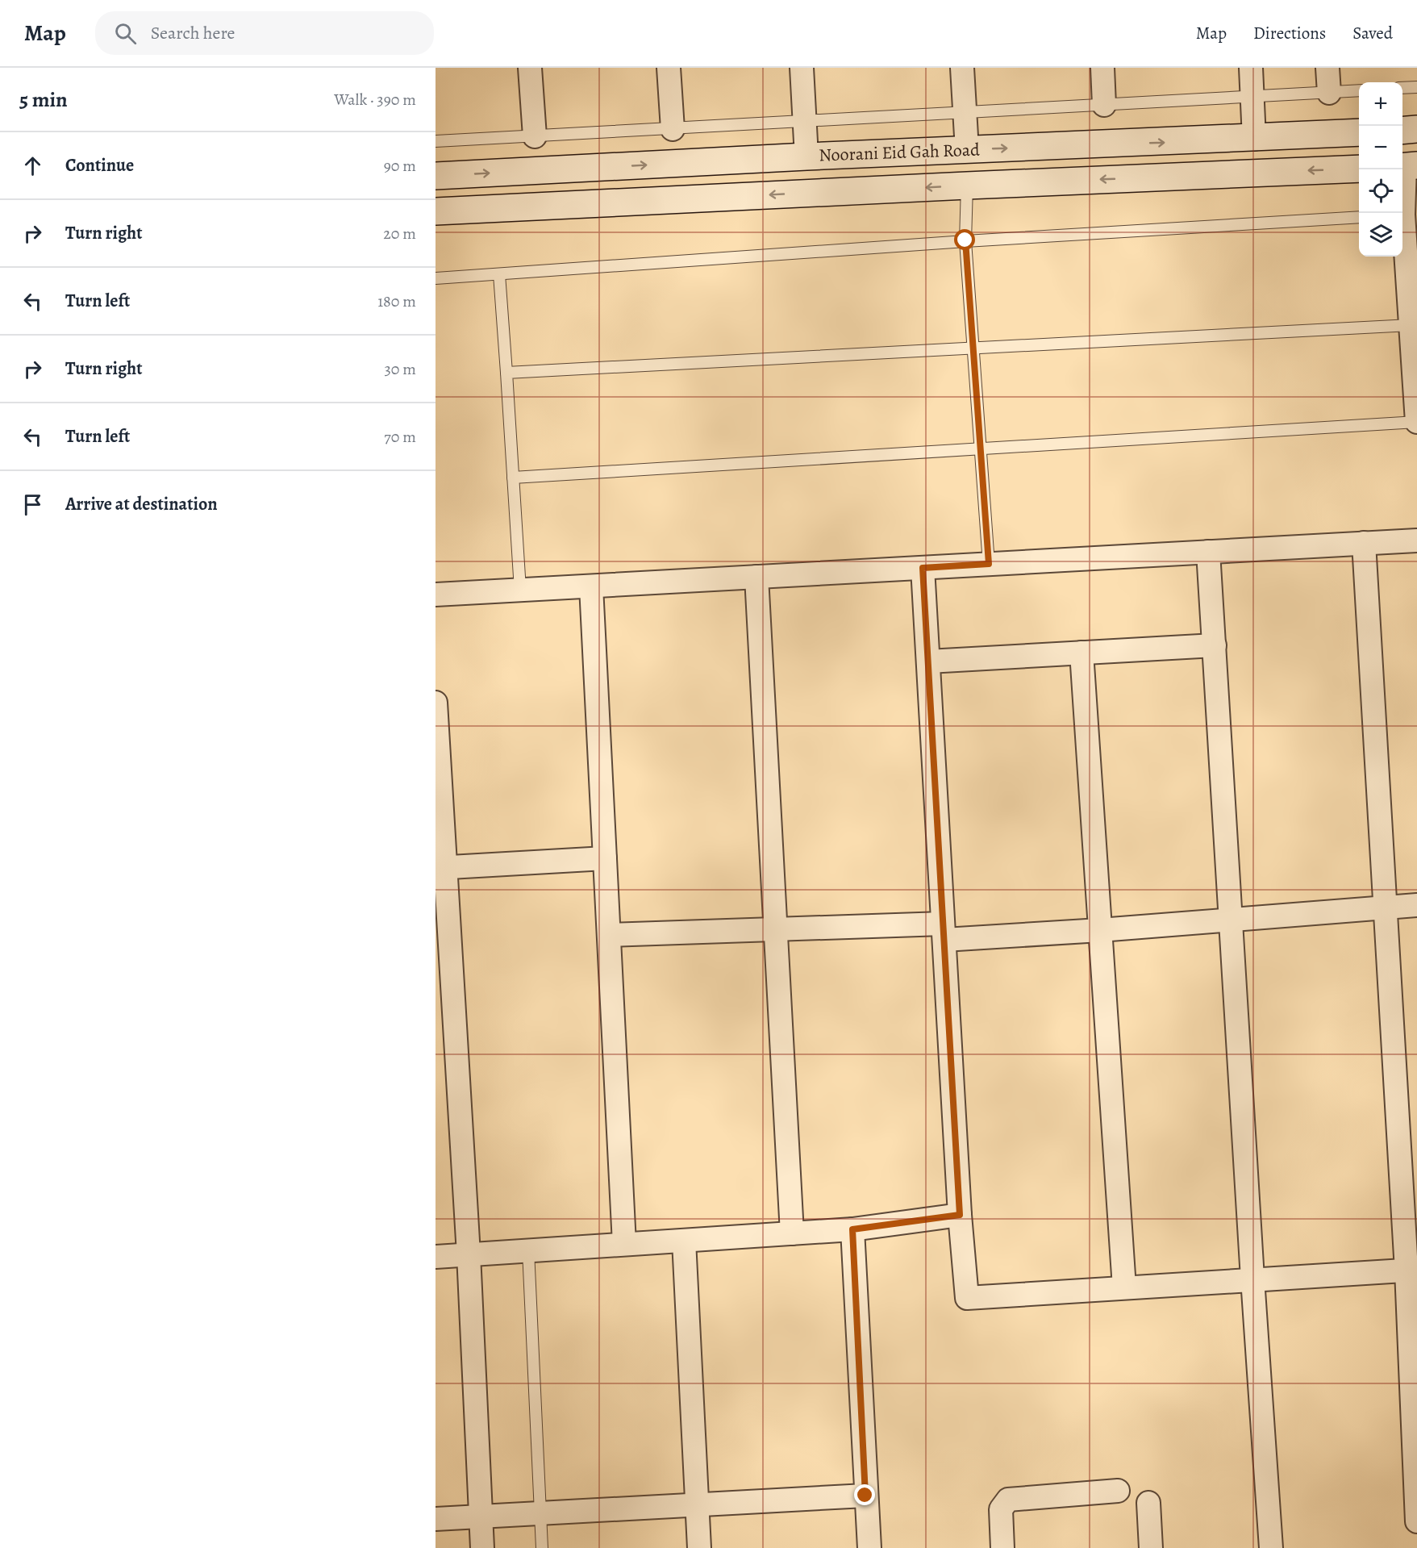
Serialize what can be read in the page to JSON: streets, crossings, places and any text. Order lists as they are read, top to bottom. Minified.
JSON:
{"streets":{"main road":["Noorani Eid Gah Road"]},"page":{"header":"Map","search":"Search here","nav":["Map","Directions","Saved"],"heading":["5 min","Walk · 390 m"],"map_buttons":["+","−"],"list":[["Continue","90 m"],["Turn right","20 m"],["Turn left","180 m"],["Turn right","30 m"],["Turn left","70 m"],"Arrive at destination"]}}
